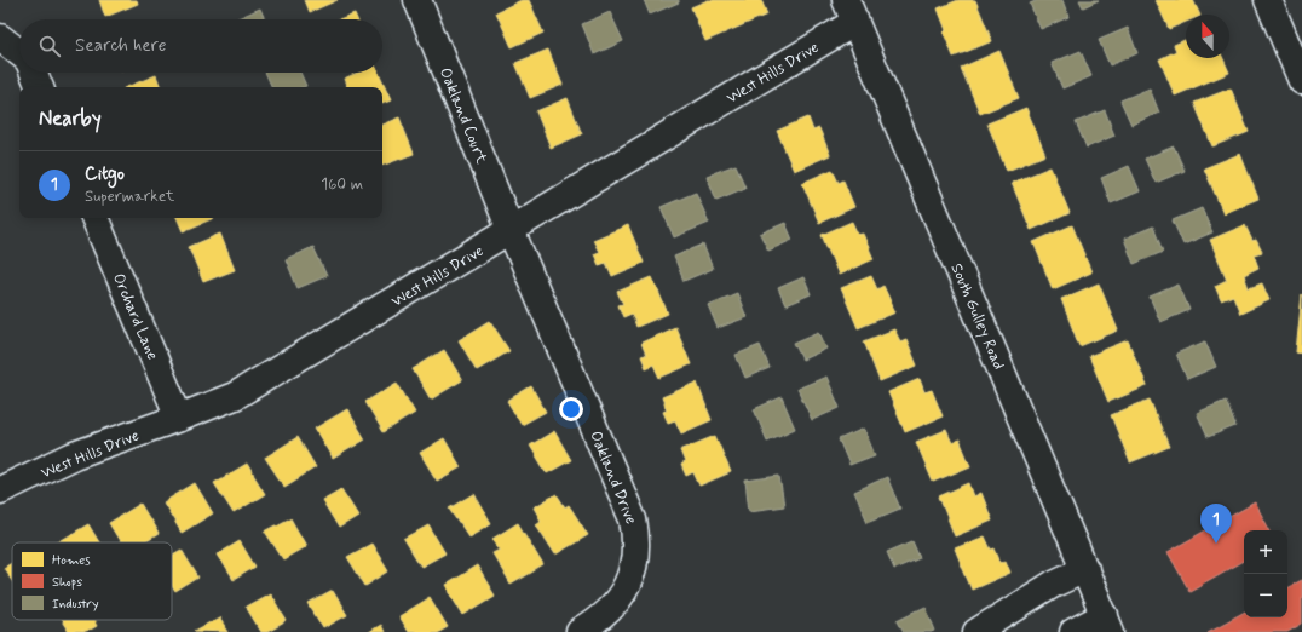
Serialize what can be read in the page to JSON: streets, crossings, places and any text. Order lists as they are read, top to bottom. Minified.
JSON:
{"streets":{"street":["West Hills Drive","Oakland Court","Orchard Lane","South Gulley Road","Oakland Drive"]},"crossings":[["West Hills Drive","Oakland Court"],["West Hills Drive","Orchard Lane"],["West Hills Drive","South Gulley Road"],["West Hills Drive","Oakland Drive"],["Oakland Court","Oakland Drive"]],"legend":["Homes","Shops","Industry"],"north":"top","page":{"search":"Search here","heading":"Nearby","list":[{"mark":"1","name":"Citgo","note":"Supermarket","value":"160 m"}],"pins":"1","map_buttons":["+","−"]}}
